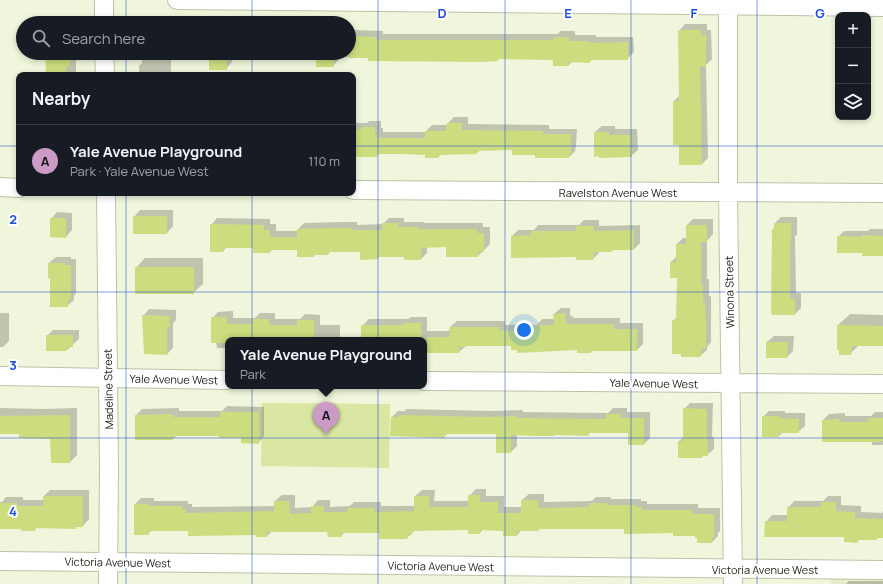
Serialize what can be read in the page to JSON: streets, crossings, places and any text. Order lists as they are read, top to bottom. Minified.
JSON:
{"streets":{"street":["Ravelston Avenue West","Winona Street","Yale Avenue West","Madeline Street","Victoria Avenue West"]},"crossings":[["Ravelston Avenue West","Winona Street"],["Winona Street","Yale Avenue West"],["Winona Street","Victoria Avenue West"],["Yale Avenue West","Madeline Street"],["Madeline Street","Victoria Avenue West"]],"page":{"map_buttons":["+","−"],"search":"Search here","heading":"Nearby","list":[{"mark":"A","name":"Yale Avenue Playground","note":"Park · Yale Avenue West","value":"110 m"}],"popup":["Yale Avenue Playground","Park"],"pins":"A"},"grid":{"columns":["D","E","F","G"],"rows":["2","3","4"]}}
